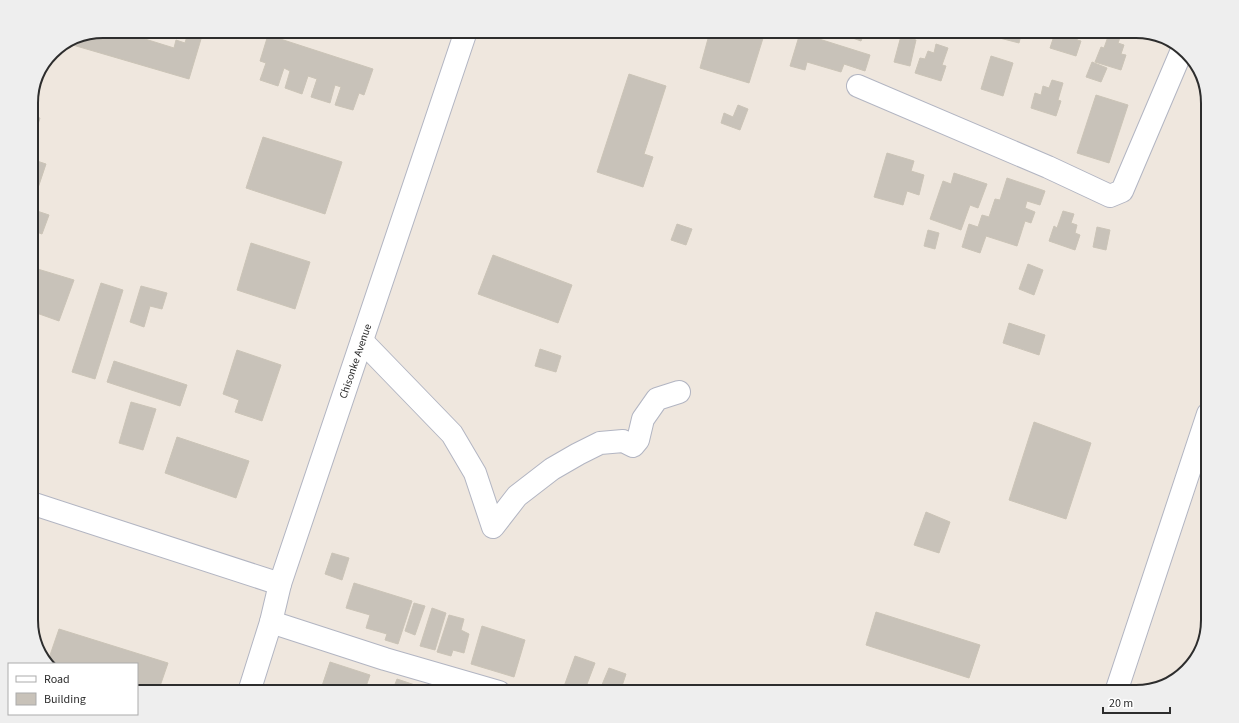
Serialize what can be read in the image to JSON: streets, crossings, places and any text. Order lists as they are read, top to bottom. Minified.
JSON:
{"streets":{"street":["Chisonke Avenue"]},"legend":["Road","Building"],"scale_bar":"20 m"}
